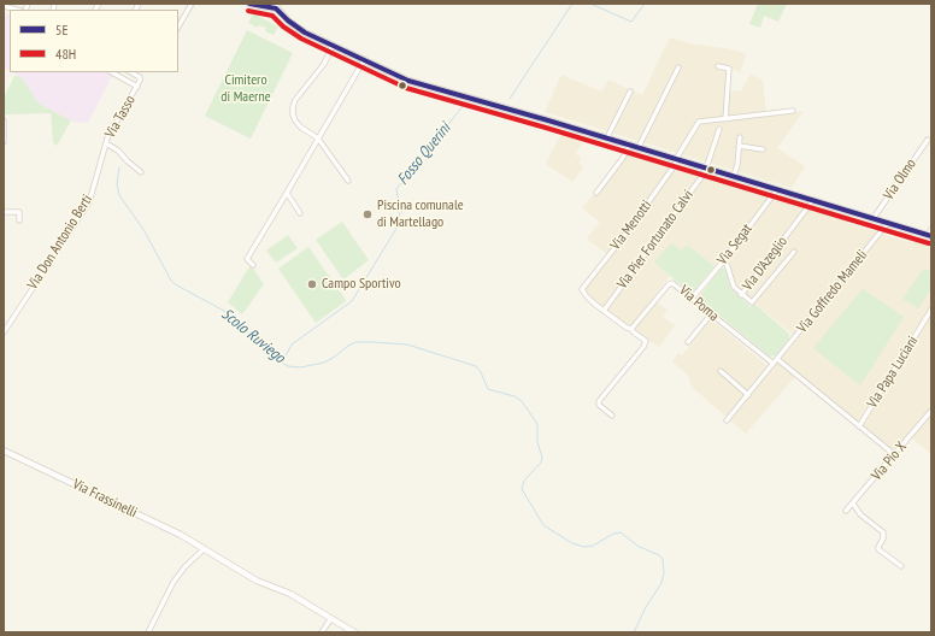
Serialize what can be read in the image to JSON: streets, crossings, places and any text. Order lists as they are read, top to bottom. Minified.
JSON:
{"streets":{"street":["Via Tasso","Via Olmo","Via Menotti","Via Pier Fortunato Calvi","Via Don Antonio Berti","Via Segat","Via D'Azeglio","Via Goffredo Mameli","Via Poma","Via Papa Luciani","Via Pio X","Via Frassinelli"]},"crossings":[["Via Tasso","Via Don Antonio Berti"],["Via Olmo","Via Menotti"],["Via Olmo","Via Pier Fortunato Calvi"],["Via Olmo","Via Segat"],["Via Olmo","Via D'Azeglio"],["Via Olmo","Via Goffredo Mameli"],["Via Menotti","Via Pier Fortunato Calvi"],["Via Segat","Via D'Azeglio"],["Via Segat","Via Poma"],["Via Goffredo Mameli","Via Poma"],["Via Poma","Via Papa Luciani"],["Via Poma","Via Pio X"]],"water":["Fosso Querini","Scolo Ruviego"],"parks":["Cimitero di Maerne"],"places":["Piscina comunale di Martellago","Campo Sportivo"],"lines":["transit line 5E","transit line 48H"],"legend":["5E","48H"]}
